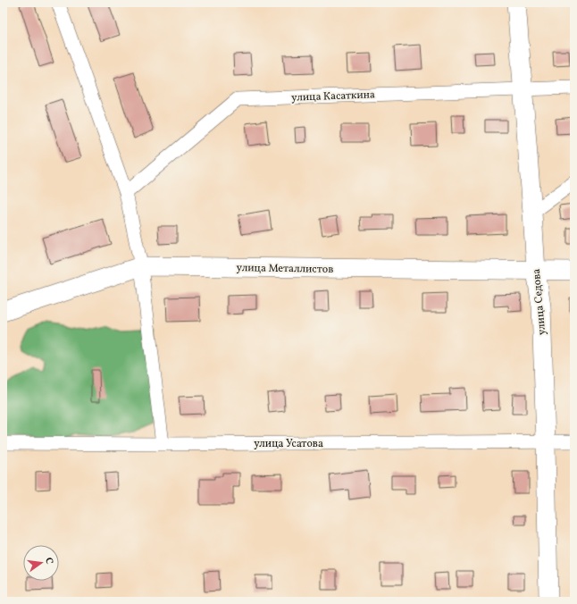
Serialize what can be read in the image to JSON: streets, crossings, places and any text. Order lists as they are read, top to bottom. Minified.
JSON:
{"streets":{"street":["улица Касаткина","улица Металлистов","улица Седова","улица Усатова"]},"crossings":[["улица Касаткина","улица Седова"],["улица Металлистов","улица Седова"],["улица Седова","улица Усатова"]],"north":"right"}
